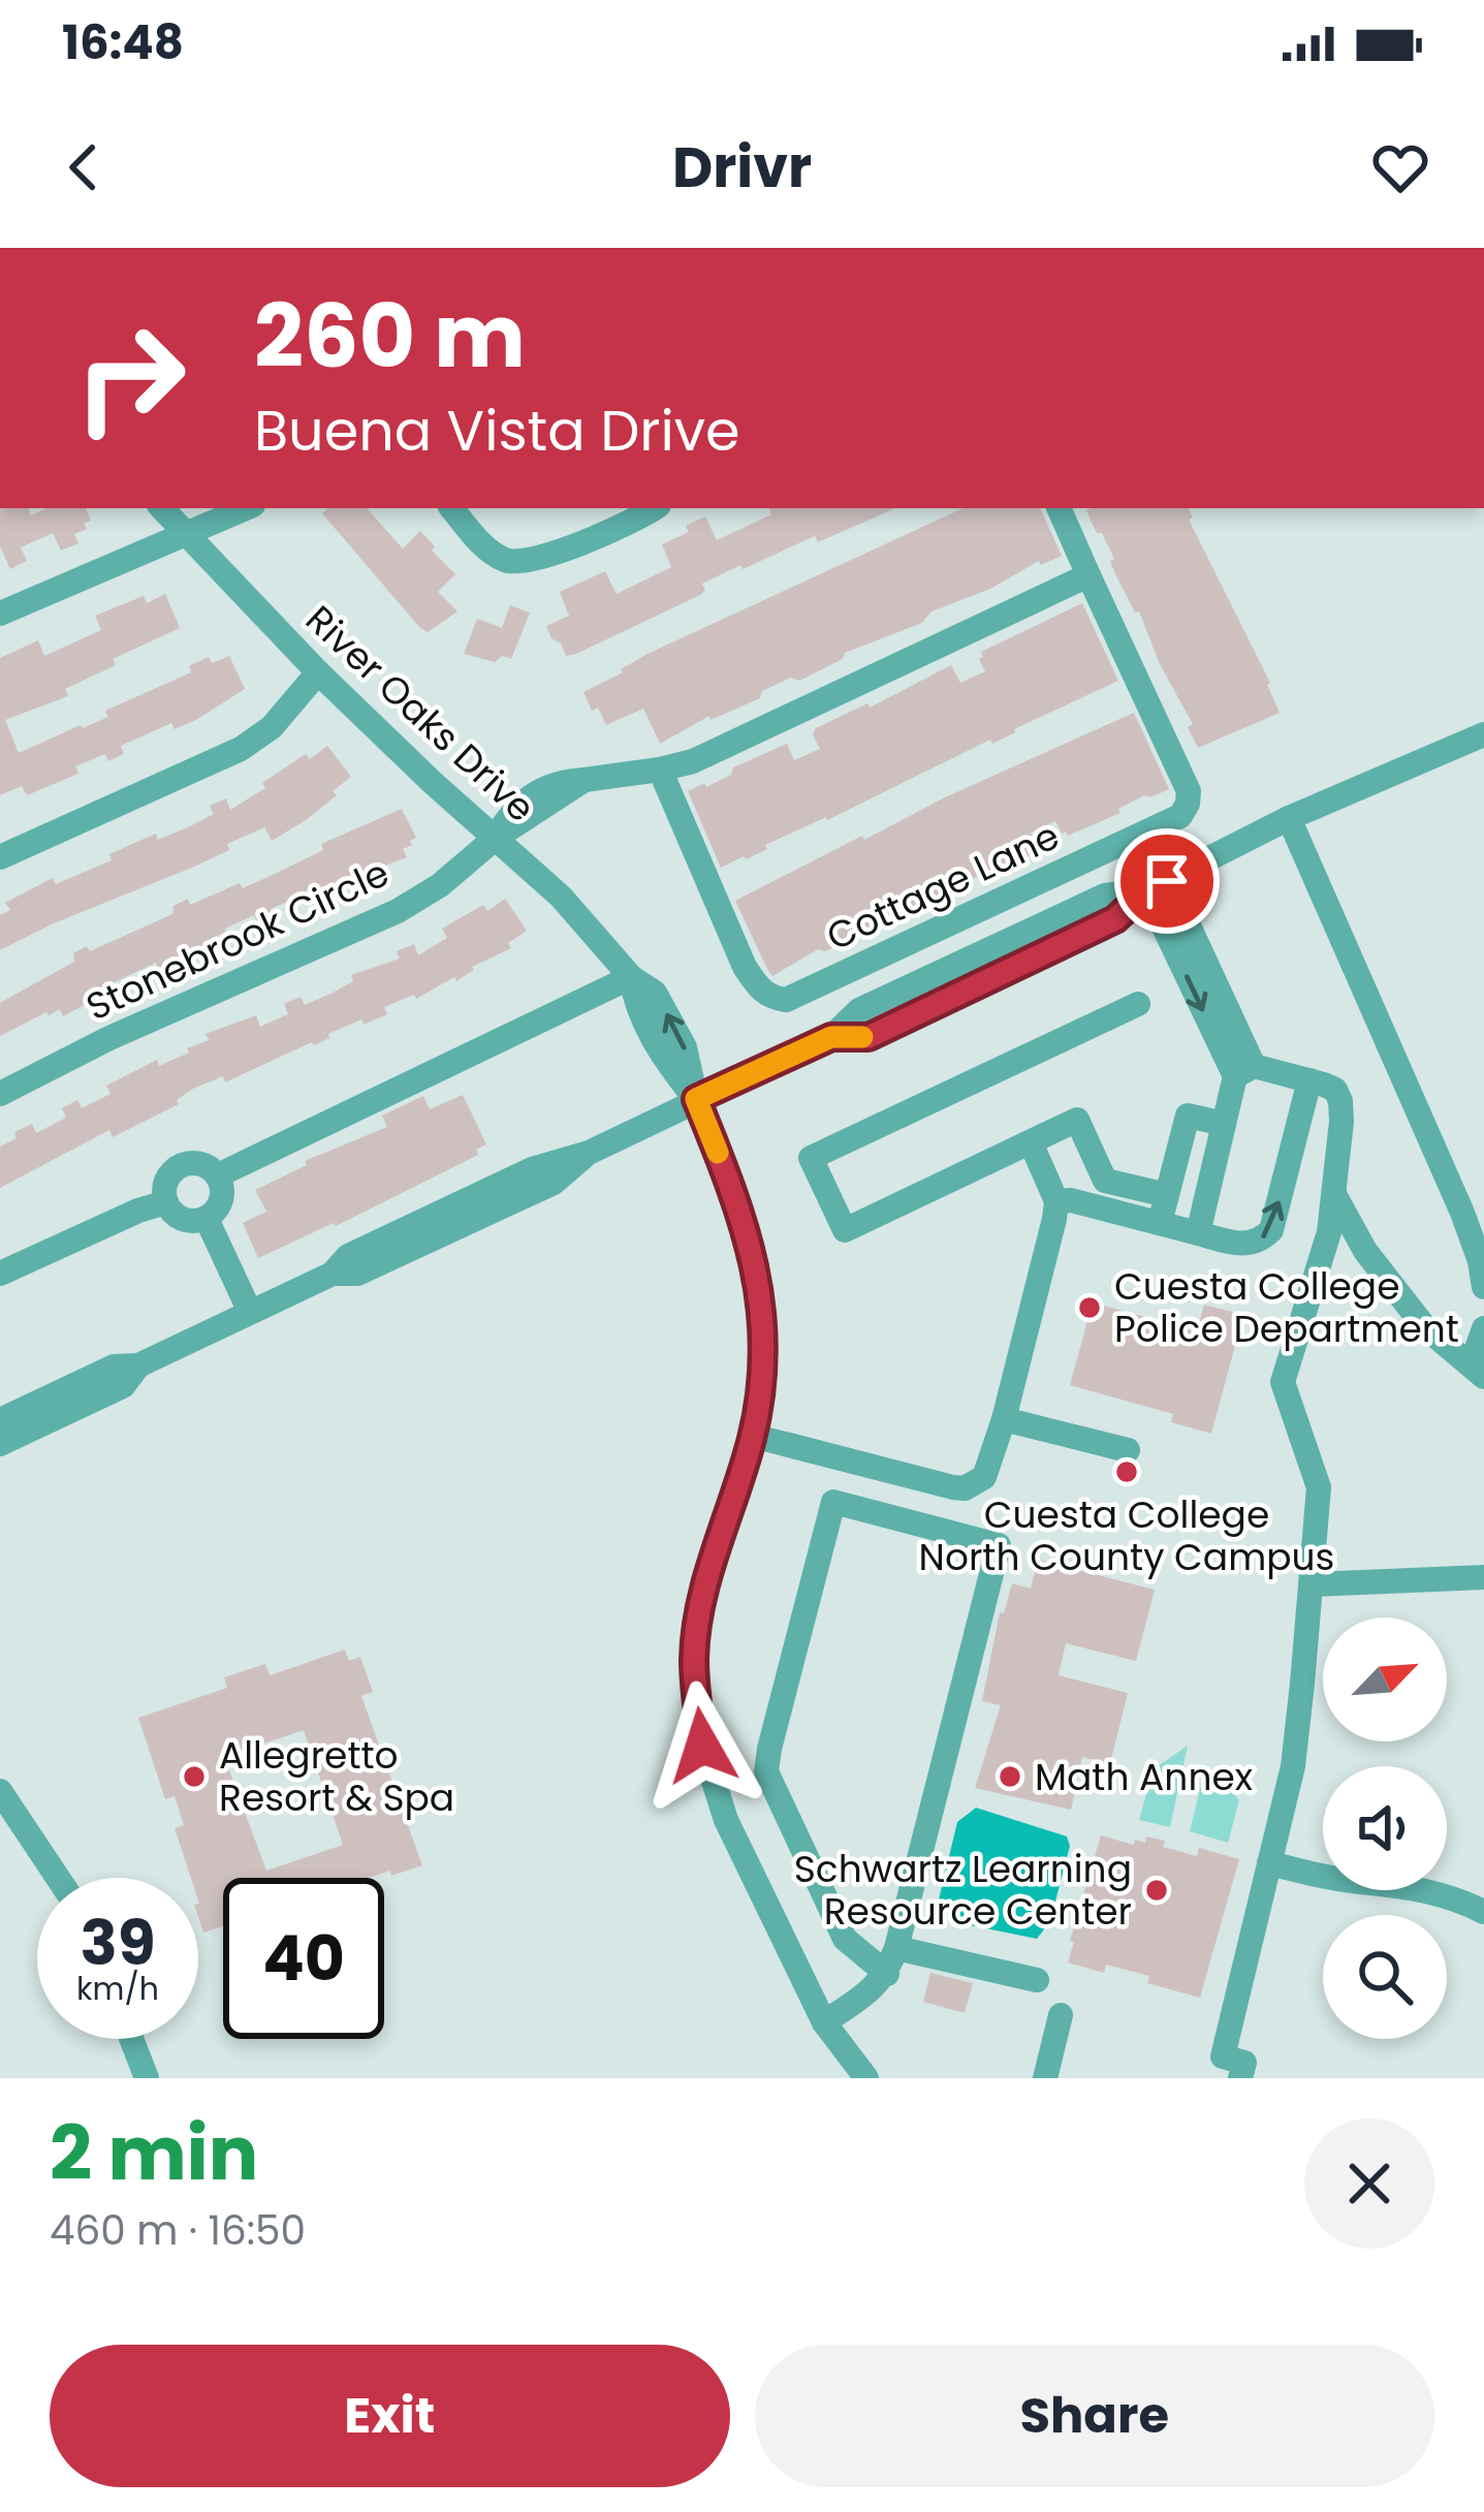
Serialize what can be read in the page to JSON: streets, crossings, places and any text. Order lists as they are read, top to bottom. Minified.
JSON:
{"streets":{"street":["River Oaks Drive","Cottage Lane","Stonebrook Circle"]},"crossings":[["River Oaks Drive","Stonebrook Circle"]],"places":["Cuesta College Police Department","Cuesta College North County Campus","Allegretto Resort & Spa","Math Annex","Schwartz Learning Resource Center"],"north":"top right","page":{"status":"16:48","header":"Drivr","turn":["260 m","Buena Vista Drive"],"speed":"39 km/h","limit":"40","heading":["2 min","460 m · 16:50"],"buttons":["Exit","Share"]}}
